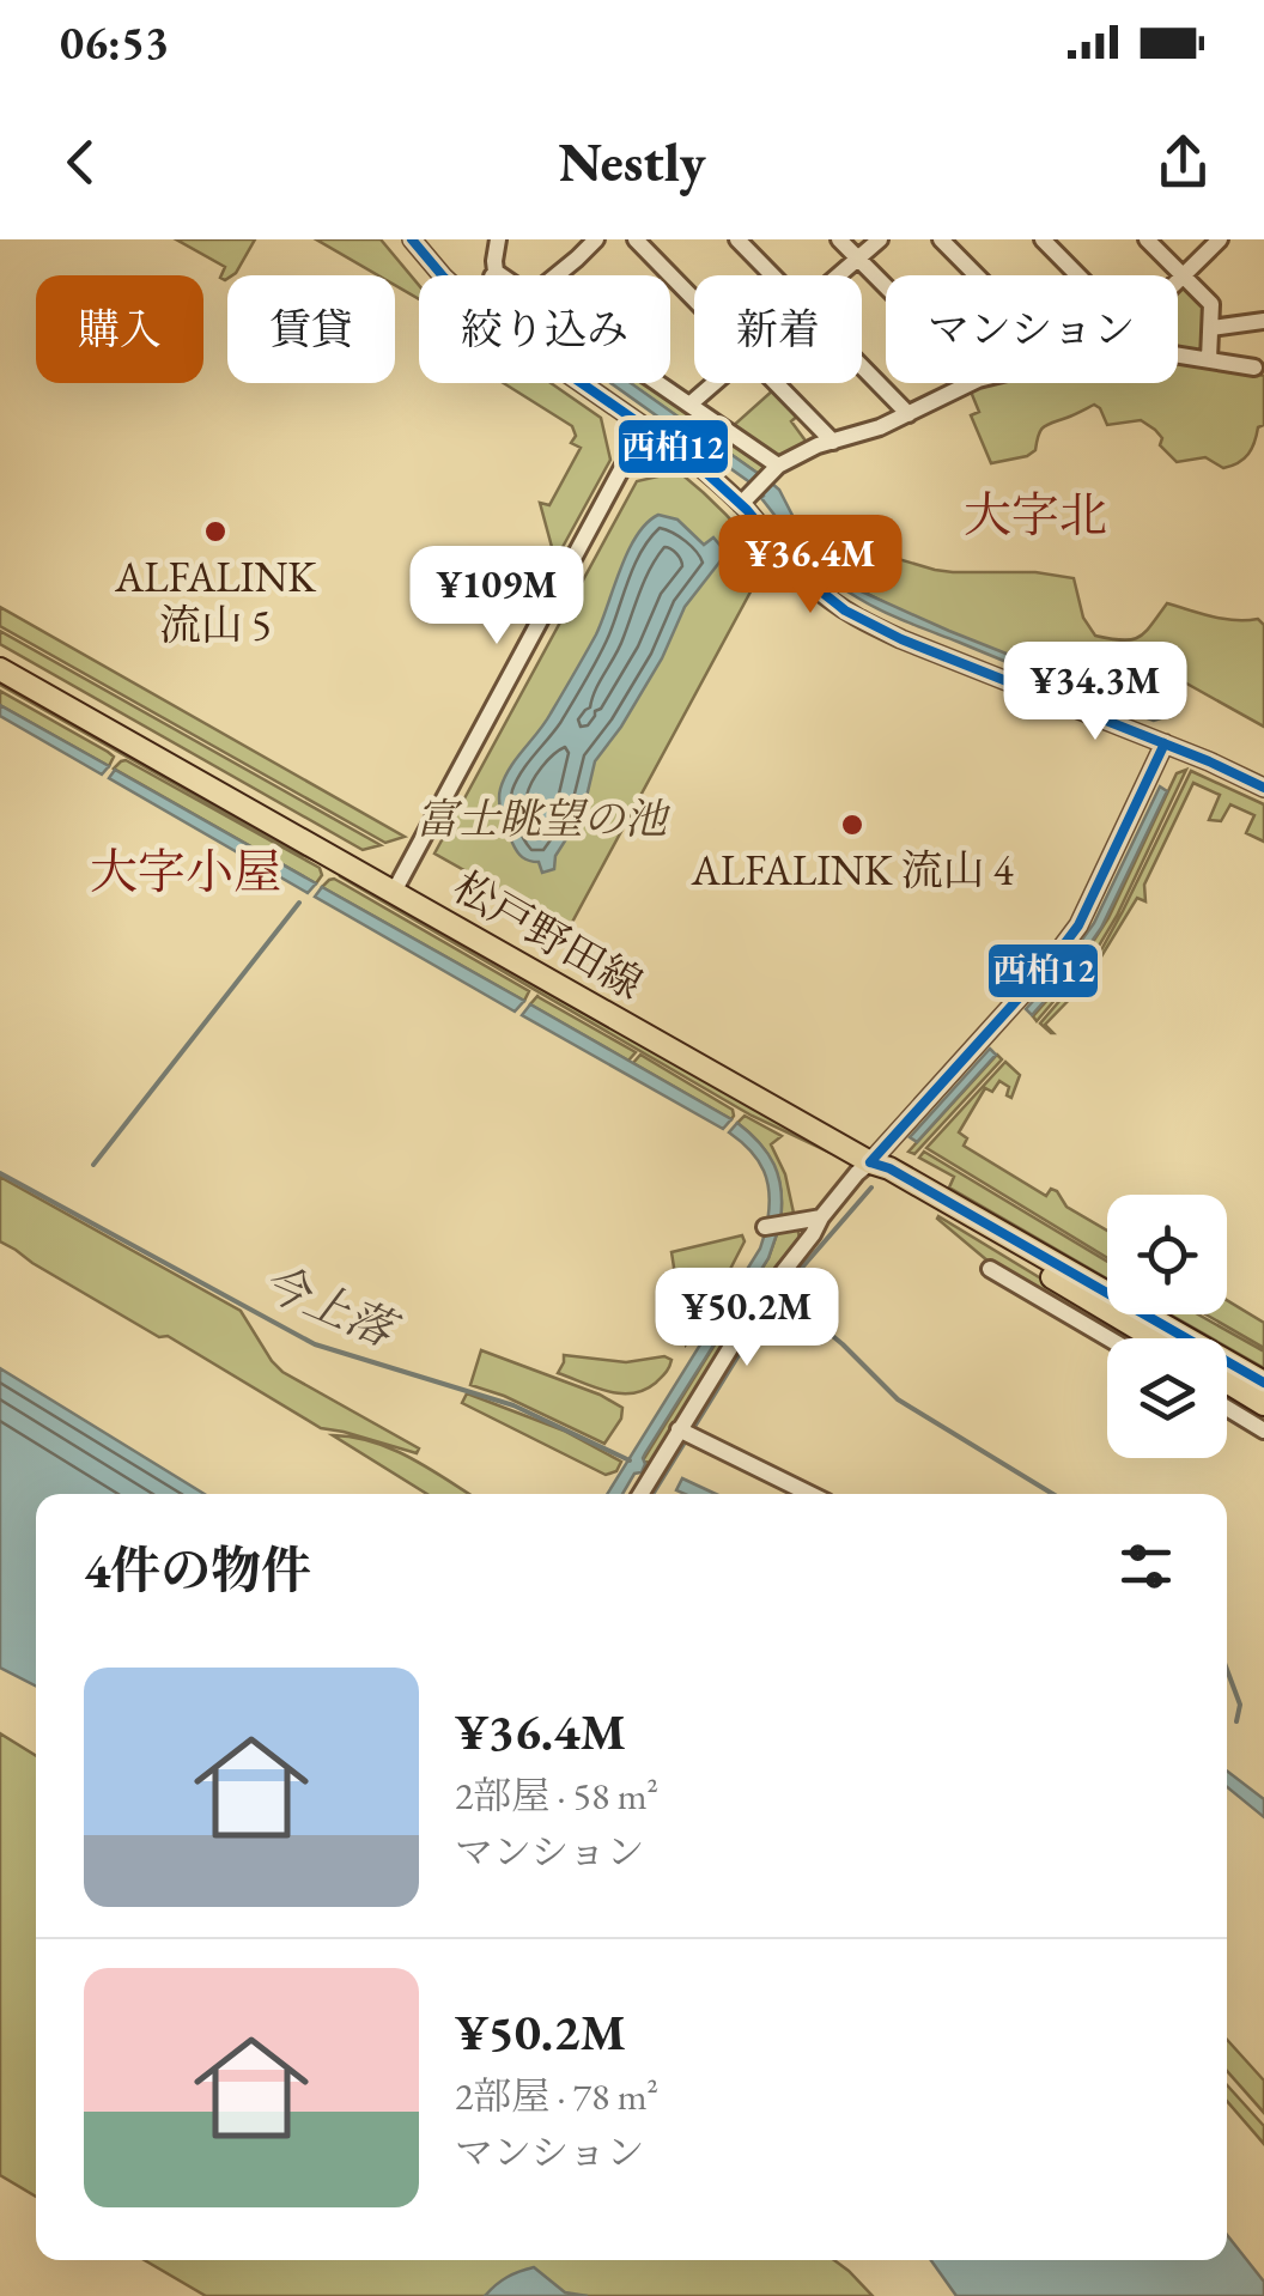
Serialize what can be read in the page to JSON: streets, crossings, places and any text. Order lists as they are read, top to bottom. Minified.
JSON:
{"streets":{"main road":["松戸野田線"]},"districts":["大字北","大字小屋"],"water":["今上落"],"parks":["富士眺望の池"],"places":["ALFALINK 流山 5","ALFALINK 流山 4"],"lines":["transit line 西柏12"],"page":{"status":"06:53","header":"Nestly","chip":["購入","賃貸","絞り込み","新着","マンション"],"price":["¥36.4M","¥109M","¥34.3M","¥50.2M"],"heading":"4件の物件","list":[{"name":"¥36.4M","note":"2部屋 · 58 m² · マンション"},{"name":"¥50.2M","note":"2部屋 · 78 m² · マンション"}]}}
